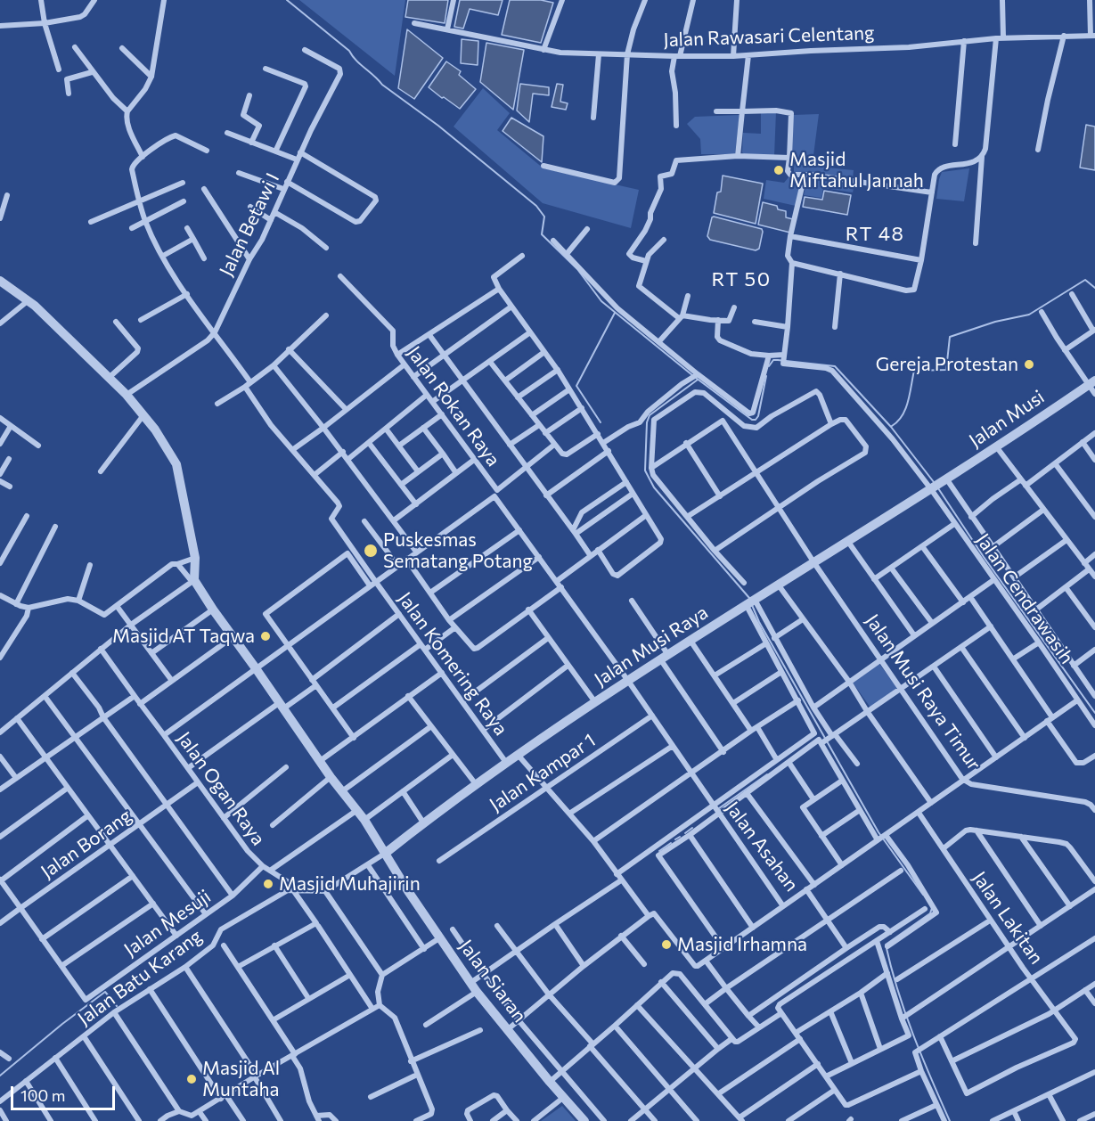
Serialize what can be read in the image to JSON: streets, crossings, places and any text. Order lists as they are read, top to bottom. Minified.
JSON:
{"streets":{"street":["Jalan Rawasari Celentang","Jalan Betawi I","Jalan Rokan Raya","Jalan Musi","Jalan Cendrawasih","Jalan Musi Raya","Jalan Komering Raya","Jalan Musi Raya Timur","Jalan Kampar 1","Jalan Ogan Raya","Jalan Borang","Jalan Asahan","Jalan Lakitan","Jalan Mesuji","Jalan Batu Karang","Jalan Siaran"]},"crossings":[["Jalan Rokan Raya","Jalan Ogan Raya"],["Jalan Rokan Raya","Jalan Asahan"],["Jalan Musi","Jalan Musi Raya"],["Jalan Cendrawasih","Jalan Musi Raya"],["Jalan Cendrawasih","Jalan Asahan"],["Jalan Musi Raya","Jalan Komering Raya"],["Jalan Musi Raya","Jalan Musi Raya Timur"],["Jalan Musi Raya","Jalan Asahan"],["Jalan Musi Raya","Jalan Siaran"],["Jalan Komering Raya","Jalan Ogan Raya"],["Jalan Musi Raya Timur","Jalan Asahan"],["Jalan Kampar 1","Jalan Asahan"],["Jalan Ogan Raya","Jalan Borang"],["Jalan Ogan Raya","Jalan Mesuji"],["Jalan Ogan Raya","Jalan Batu Karang"],["Jalan Ogan Raya","Jalan Siaran"],["Jalan Asahan","Jalan Lakitan"]],"districts":["RT 48","RT 50"],"places":["Masjid Miftahul Jannah","Gereja Protestan","Puskesmas Sematang Potang","Masjid AT Taqwa","Masjid Muhajirin","Masjid Irhamna","Masjid Al Muntaha"],"scale_bar":"100 m"}
